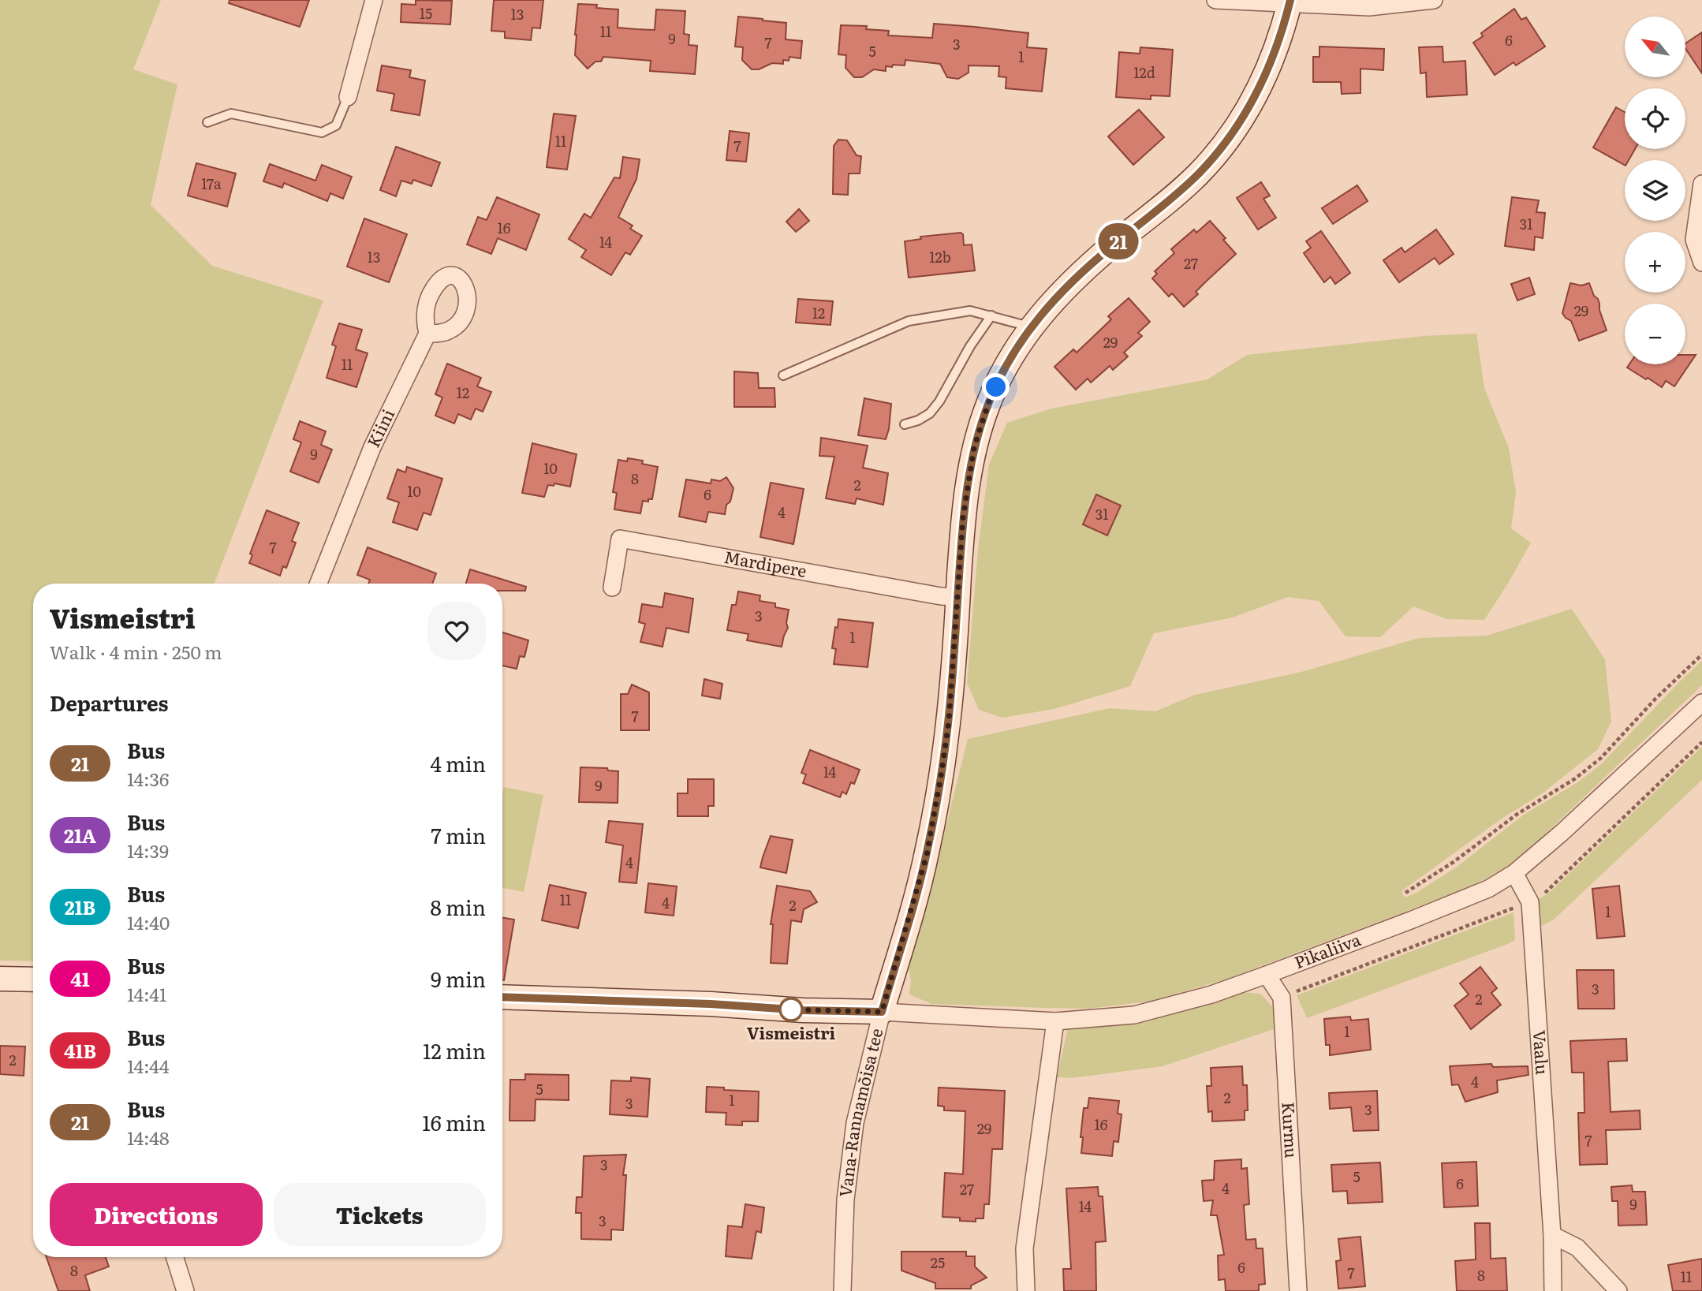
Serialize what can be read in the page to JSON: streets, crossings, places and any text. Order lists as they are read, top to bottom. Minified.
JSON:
{"streets":{"street":["Kiini","Mardipere","Pikaliiva","Vaalu","Vana-Rannamõisa tee","Kurmu"]},"crossings":[["Mardipere","Vana-Rannamõisa tee"],["Pikaliiva","Vaalu"],["Pikaliiva","Vana-Rannamõisa tee"],["Pikaliiva","Kurmu"]],"places":["Vismeistri"],"lines":["bus line 21"],"house_numbers":["15","13","11","9","6","7","3","5","1","12d","11","7","17a","31","16","14","13","12b","27","29","12","29","11","12","9","10","8","2","10","6","4","31","7","3","1","7","14","9","4","11","4","2","1","3","2","1","2","4","5","2","1","3","3","16","29","7","3","5","6","4","27","9","14","3","25","6","8","7","8","11"],"north":"top left","page":{"on_map":"21","map_buttons":["+","−"],"heading":[["Vismeistri","Walk · 4 min · 250 m"],"Departures"],"list":[{"mark":"21","name":"Bus","note":"14:36","value":"4 min"},{"mark":"21A","name":"Bus","note":"14:39","value":"7 min"},{"mark":"21B","name":"Bus","note":"14:40","value":"8 min"},{"mark":"41","name":"Bus","note":"14:41","value":"9 min"},{"mark":"41B","name":"Bus","note":"14:44","value":"12 min"},{"mark":"21","name":"Bus","note":"14:48","value":"16 min"}],"buttons":["Directions","Tickets"]}}
